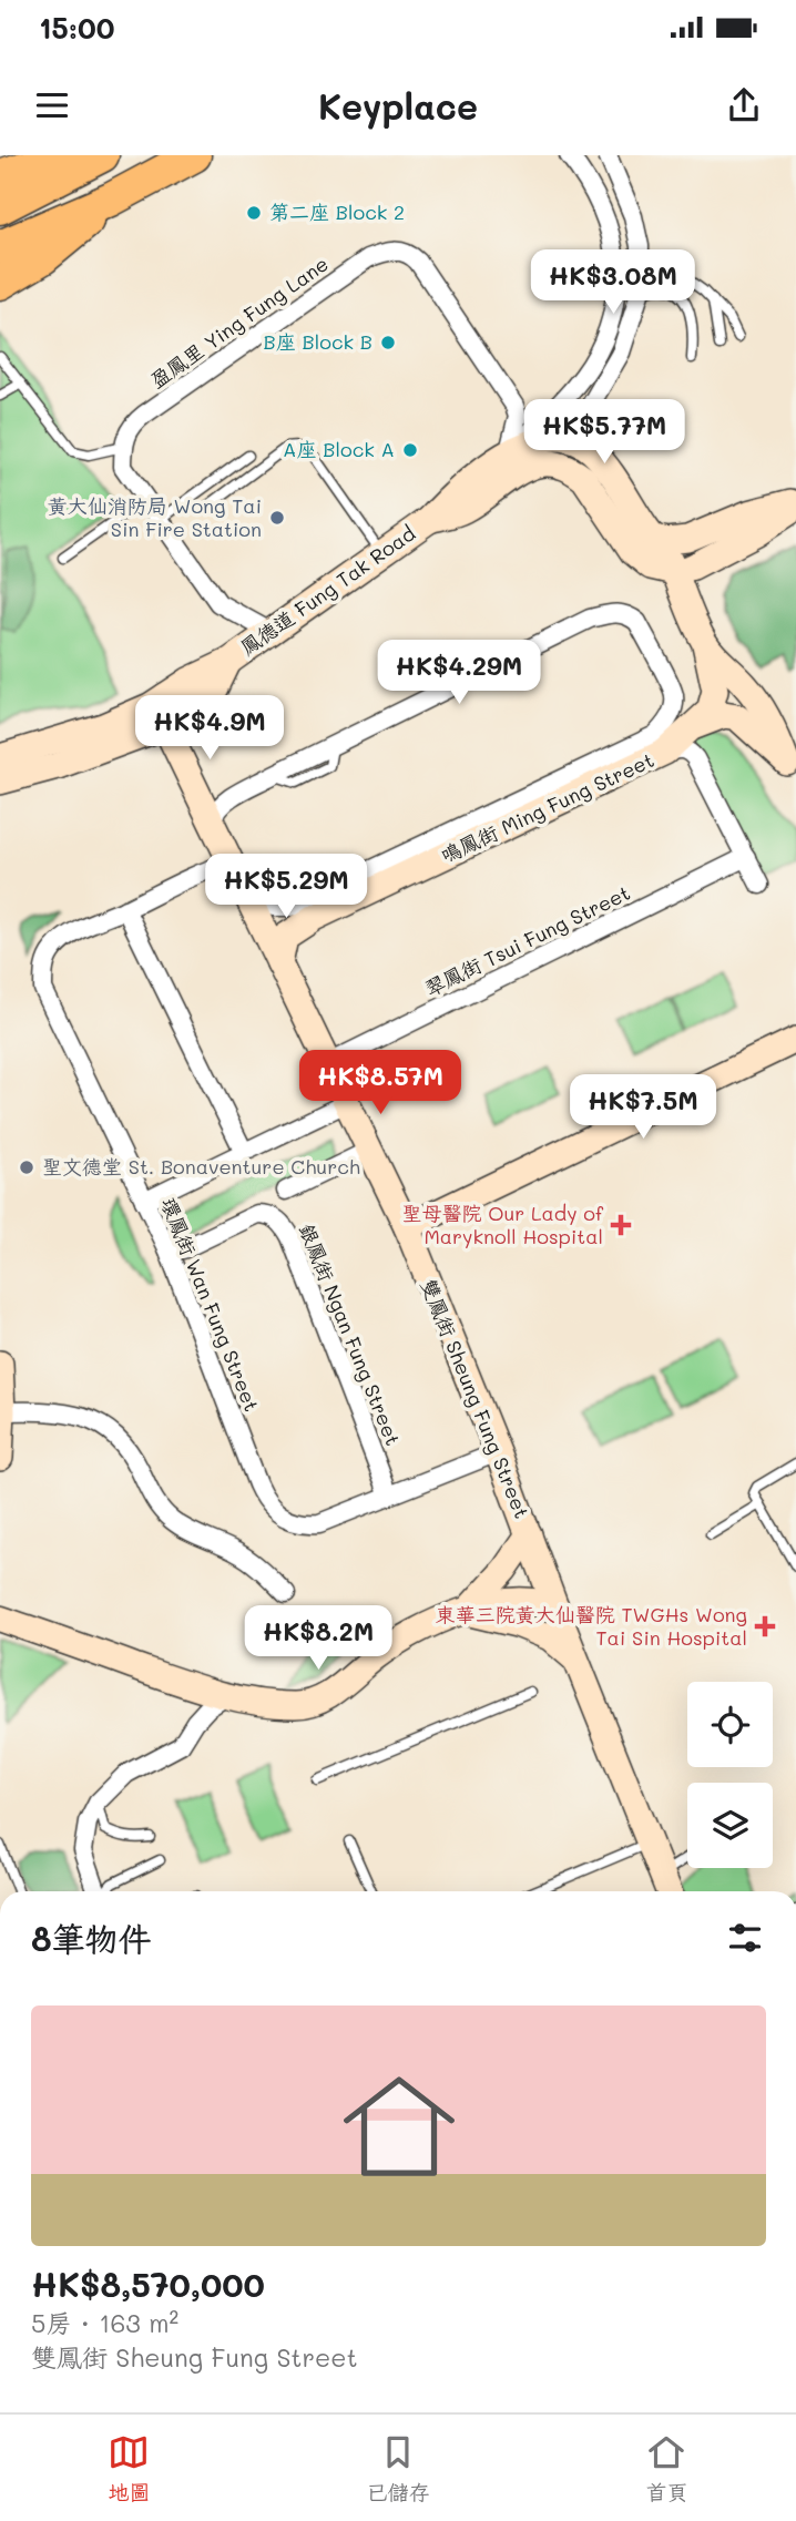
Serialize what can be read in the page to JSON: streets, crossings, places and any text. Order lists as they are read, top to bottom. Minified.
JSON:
{"streets":{"street":["盈鳳里 Ying Fung Lane","鳳德道 Fung Tak Road","鳴鳳街 Ming Fung Street","翠鳳街 Tsui Fung Street","環鳳街 Wan Fung Street","銀鳳街 Ngan Fung Street","雙鳳街 Sheung Fung Street"]},"crossings":[["盈鳳里 Ying Fung Lane","鳳德道 Fung Tak Road"],["鳳德道 Fung Tak Road","雙鳳街 Sheung Fung Street"],["鳴鳳街 Ming Fung Street","雙鳳街 Sheung Fung Street"],["翠鳳街 Tsui Fung Street","雙鳳街 Sheung Fung Street"],["環鳳街 Wan Fung Street","銀鳳街 Ngan Fung Street"],["環鳳街 Wan Fung Street","雙鳳街 Sheung Fung Street"]],"places":{"other":["第二座 Block 2","B座 Block B","A座 Block A","黃大仙消防局 Wong Tai Sin Fire Station","聖文德堂 St. Bonaventure Church"],"health":["聖母醫院 Our Lady of Maryknoll Hospital","東華三院黃大仙醫院 TWGHs Wong Tai Sin Hospital"]},"page":{"status":"15:00","header":"Keyplace","price":["HK$3.08M","HK$5.77M","HK$4.29M","HK$4.9M","HK$5.29M","HK$8.57M","HK$7.5M","HK$8.2M"],"heading":"8筆物件","list":[{"name":"HK$8,570,000","note":"5房 · 163 m² · 雙鳳街 Sheung Fung Street"}],"tabs":["地圖","已儲存","首頁"]}}
